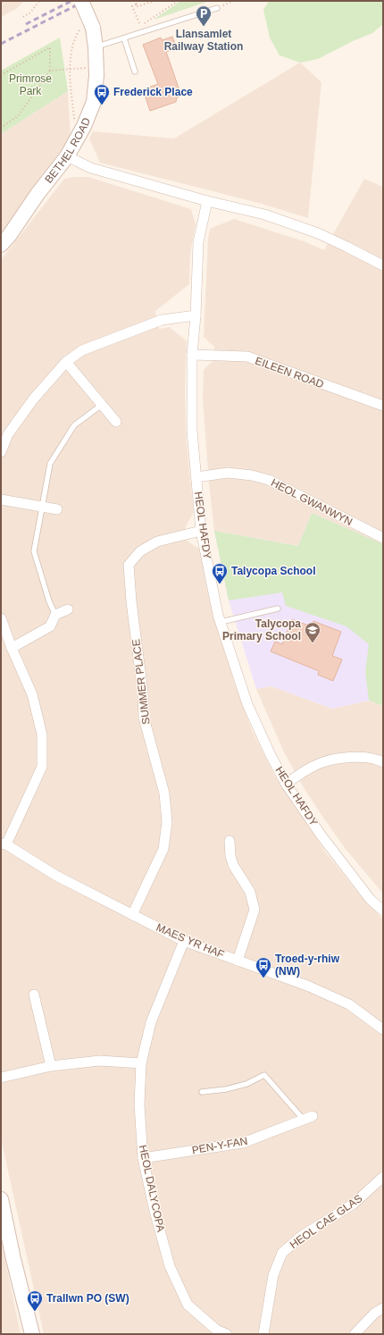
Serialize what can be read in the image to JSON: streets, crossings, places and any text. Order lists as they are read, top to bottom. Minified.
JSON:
{"streets":{"street":["BETHEL ROAD","EILEEN ROAD","HEOL GWANWYN","HEOL HAFDY","SUMMER PLACE","MAES YR HAF","PEN-Y-FAN","HEOL DALYCOPA","HEOL CAE GLAS"]},"crossings":[["EILEEN ROAD","HEOL HAFDY"],["HEOL GWANWYN","HEOL HAFDY"],["HEOL HAFDY","SUMMER PLACE"],["SUMMER PLACE","MAES YR HAF"],["MAES YR HAF","HEOL DALYCOPA"],["PEN-Y-FAN","HEOL DALYCOPA"]],"parks":["Primrose Park"],"places":{"parking":["Llansamlet Railway Station"],"bus stop":["Frederick Place","Talycopa School","Troed-y-rhiw (NW)","Trallwn PO (SW)"],"school or university":["Talycopa Primary School"]}}
